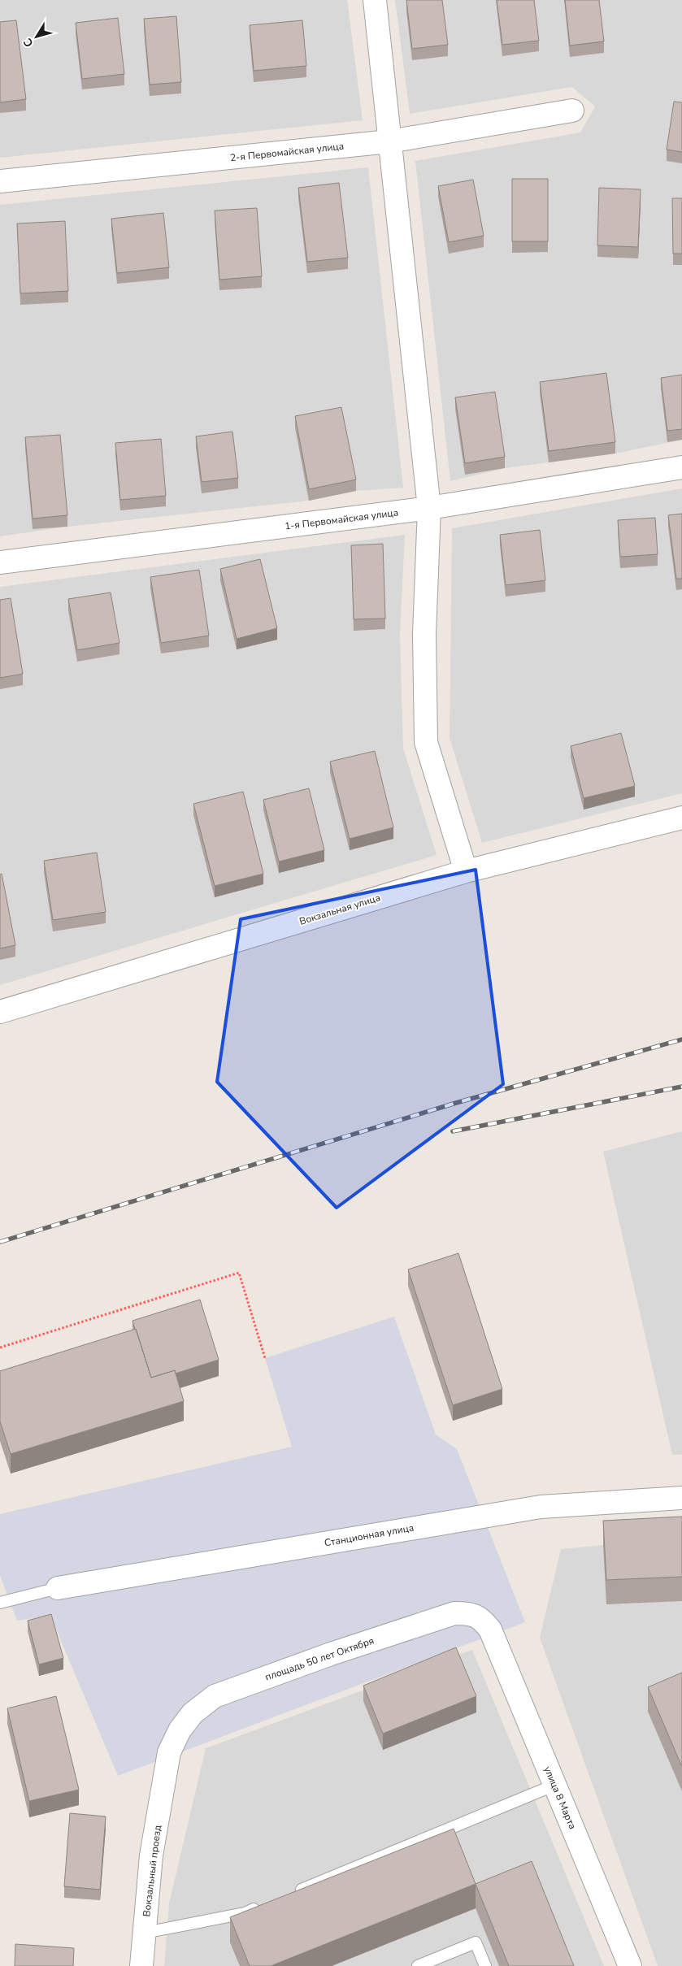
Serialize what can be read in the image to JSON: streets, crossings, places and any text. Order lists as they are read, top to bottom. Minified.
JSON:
{"streets":{"street":["2-я Первомайская улица","1-я Первомайская улица","Вокзальная улица","Станционная улица","площадь 50 лет Октября","улица 8 Марта","Вокзальный проезд"]},"crossings":[["площадь 50 лет Октября","улица 8 Марта"],["площадь 50 лет Октября","Вокзальный проезд"]],"north":"bottom left"}
